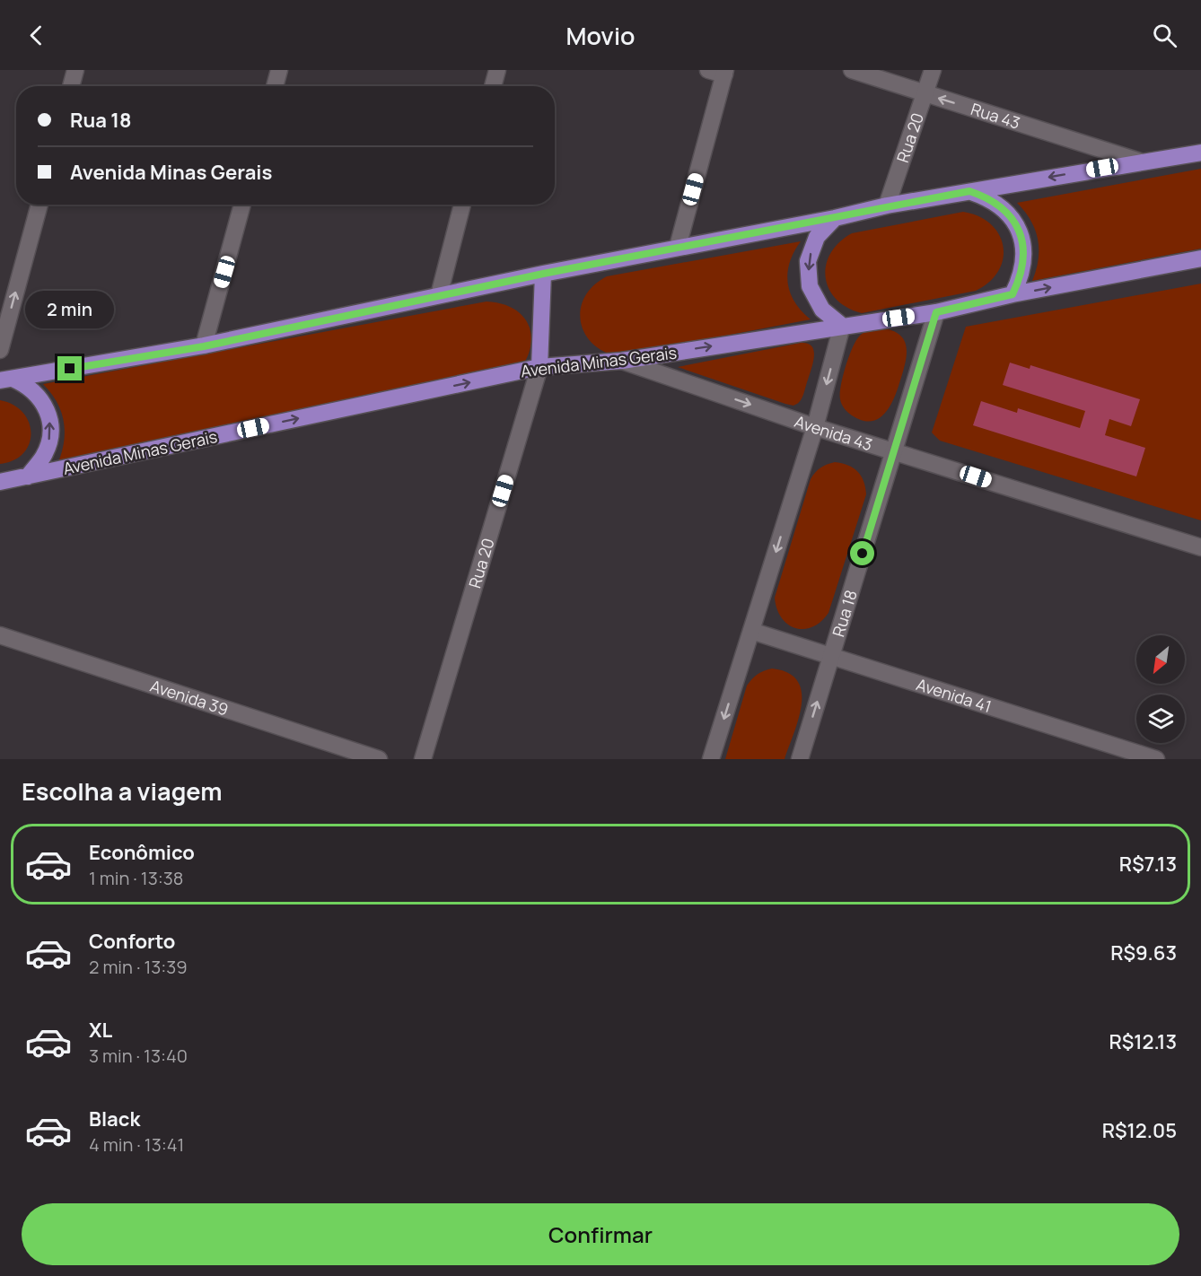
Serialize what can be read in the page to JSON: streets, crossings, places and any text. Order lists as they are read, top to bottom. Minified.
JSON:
{"streets":{"main road":["Avenida Minas Gerais"],"street":["Rua 43","Rua 20","Avenida 43","Rua 18","Avenida 41","Avenida 39"]},"crossings":[["Rua 43","Rua 20"],["Rua 20","Avenida Minas Gerais"],["Avenida Minas Gerais","Avenida 43"],["Avenida Minas Gerais","Rua 18"],["Avenida 43","Rua 18"],["Rua 18","Avenida 41"]],"one_way":["Rua 43"],"north":"bottom left","page":{"header":"Movio","banner":["Rua 18","Avenida Minas Gerais"],"bubble":"2 min","heading":"Escolha a viagem","list":[{"name":"Econômico","note":"1 min · 13:38","value":"R$7.13"},{"name":"Conforto","note":"2 min · 13:39","value":"R$9.63"},{"name":"XL","note":"3 min · 13:40","value":"R$12.13"},{"name":"Black","note":"4 min · 13:41","value":"R$12.05"}],"buttons":"Confirmar"}}
